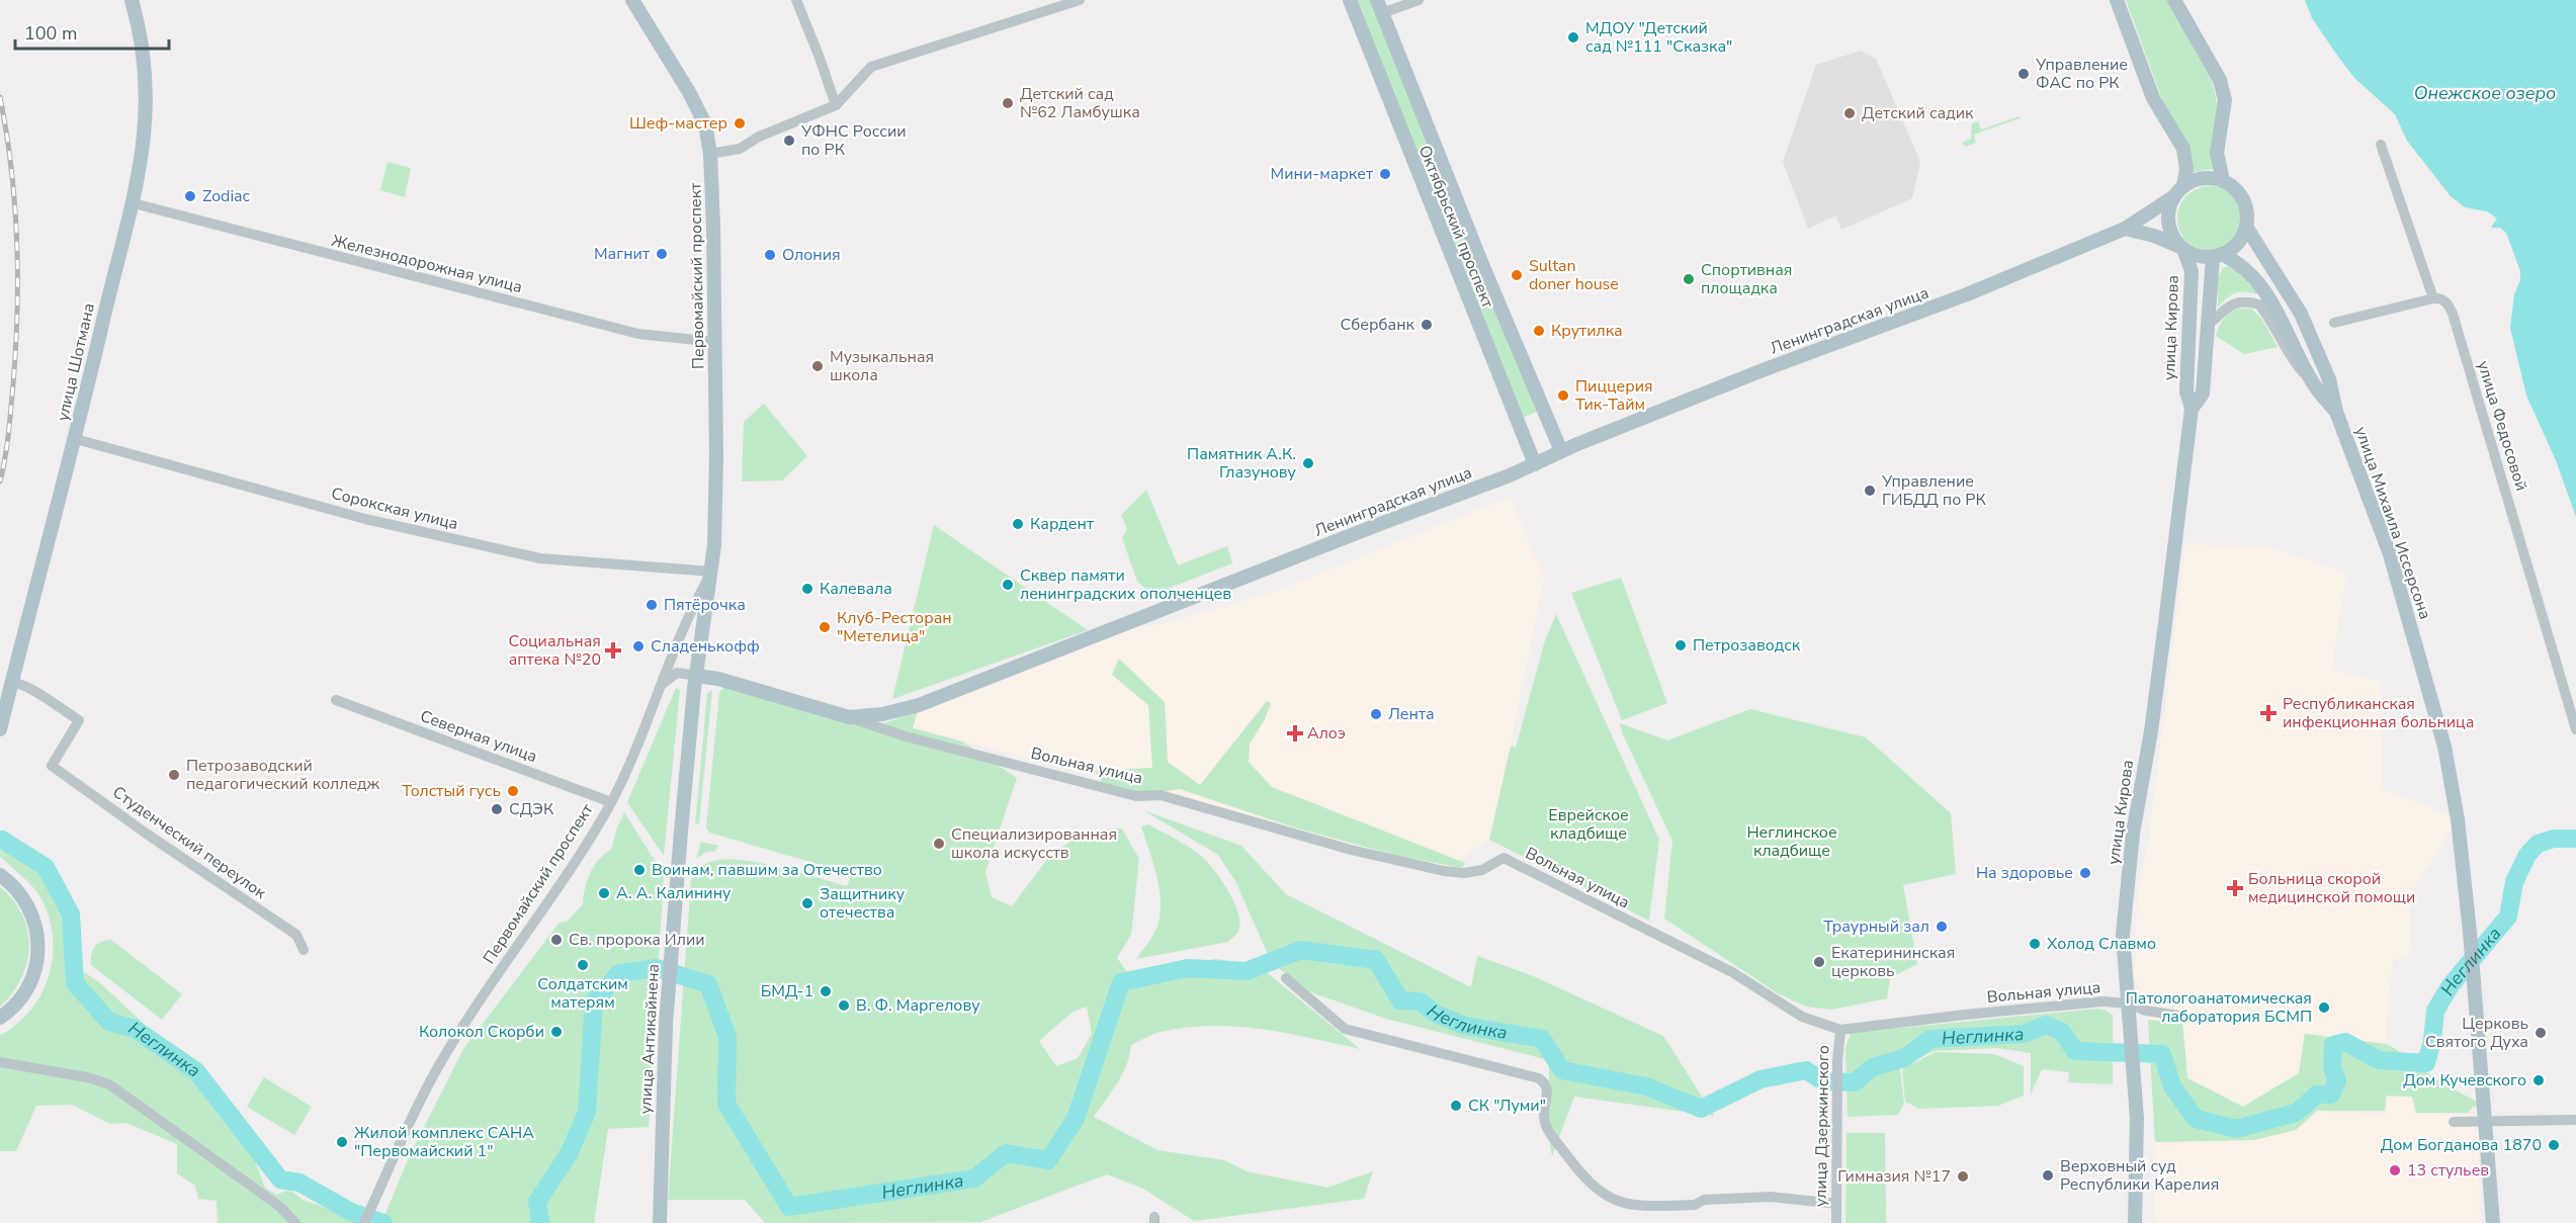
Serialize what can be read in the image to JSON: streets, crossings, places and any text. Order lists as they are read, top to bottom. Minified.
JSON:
{"streets":{"main road":["Октябрьский проспект","Первомайский проспект","Ленинградская улица","улица Кирова","улица Шотмана","улица Михаила Иссерсона","улица Антикайнена"],"street":["Железнодорожная улица","улица Федосовой","Сорокская улица","Северная улица","Вольная улица","Студенческий переулок","улица Дзержинского"]},"crossings":[["Октябрьский проспект","Ленинградская улица"],["Железнодорожная улица","Первомайский проспект"],["Железнодорожная улица","улица Шотмана"],["Первомайский проспект","Ленинградская улица"],["Первомайский проспект","Сорокская улица"],["Первомайский проспект","Северная улица"],["Первомайский проспект","улица Антикайнена"],["Ленинградская улица","улица Кирова"],["Ленинградская улица","улица Михаила Иссерсона"],["Ленинградская улица","Вольная улица"],["Ленинградская улица","улица Антикайнена"],["улица Кирова","улица Михаила Иссерсона"],["улица Кирова","Вольная улица"],["улица Шотмана","Сорокская улица"],["улица Шотмана","Студенческий переулок"],["Вольная улица","улица Дзержинского"]],"water":["Онежское озеро","Неглинка"],"parks":["Еврейское кладбище","Неглинское кладбище"],"places":{"other":["МДОУ \"Детский сад №111 \"Сказка\"","Управление ФАС по РК","Детский сад №62 Ламбушка","Детский садик","Шеф-мастер","УФНС России по РК","Мини-маркет","Zodiac","Магнит","Олония","Sultan doner house","Спортивная площадка","Сбербанк","Крутилка","Музыкальная школа","Пиццерия Тик-Тайм","Памятник А.К. Глазунову","Управление ГИБДД по РК","Кардент","Сквер памяти ленинградских ополченцев","Калевала","Пятёрочка","Клуб-Ресторан \"Метелица\"","Петрозаводск","Сладенькофф","Лента","Петрозаводский педагогический колледж","Толстый гусь","СДЭК","Специализированная школа искусств","Воинам, павшим за Отечество","На здоровье","А. А. Калинину","Защитнику отечества","Траурный зал","Св. пророка Илии","Холод Славмо","Екатерининская церковь","Солдатским матерям","БМД-1","В. Ф. Маргелову","Патологоанатомическая лаборатория БСМП","Колокол Скорби","Церковь Святого Духа","Дом Кучевского","СК \"Луми\"","Жилой комплекс САНА \"Первомайский 1\"","Дом Богданова 1870","13 стульев","Верховный суд Республики Карелия","Гимназия №17"],"health":["Социальная аптека №20","Республиканская инфекционная больница","Алоэ","Больница скорой медицинской помощи"]},"scale_bar":"100 m"}
